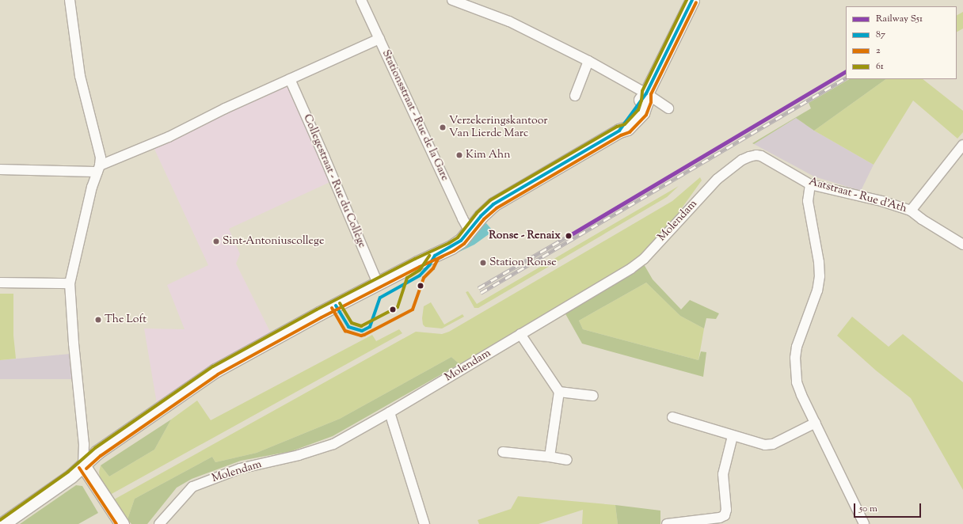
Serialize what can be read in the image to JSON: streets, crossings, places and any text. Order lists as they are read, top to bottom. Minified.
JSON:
{"streets":{"street":["Stationsstraat - Rue de la Gare","Collegestraat - Rue du Collège","Aatstraat - Rue d'Ath","Molendam"]},"crossings":[["Aatstraat - Rue d'Ath","Molendam"]],"places":["Verzekeringskantoor Van Lierde Marc","Kim Ahn","Ronse - Renaix","Sint-Antoniuscollege","Station Ronse","The Loft"],"lines":["transit line 87","transit line 61","transit line 2","rail line S51"],"legend":["Railway S51","87","2","61"],"scale_bar":"50 m"}
